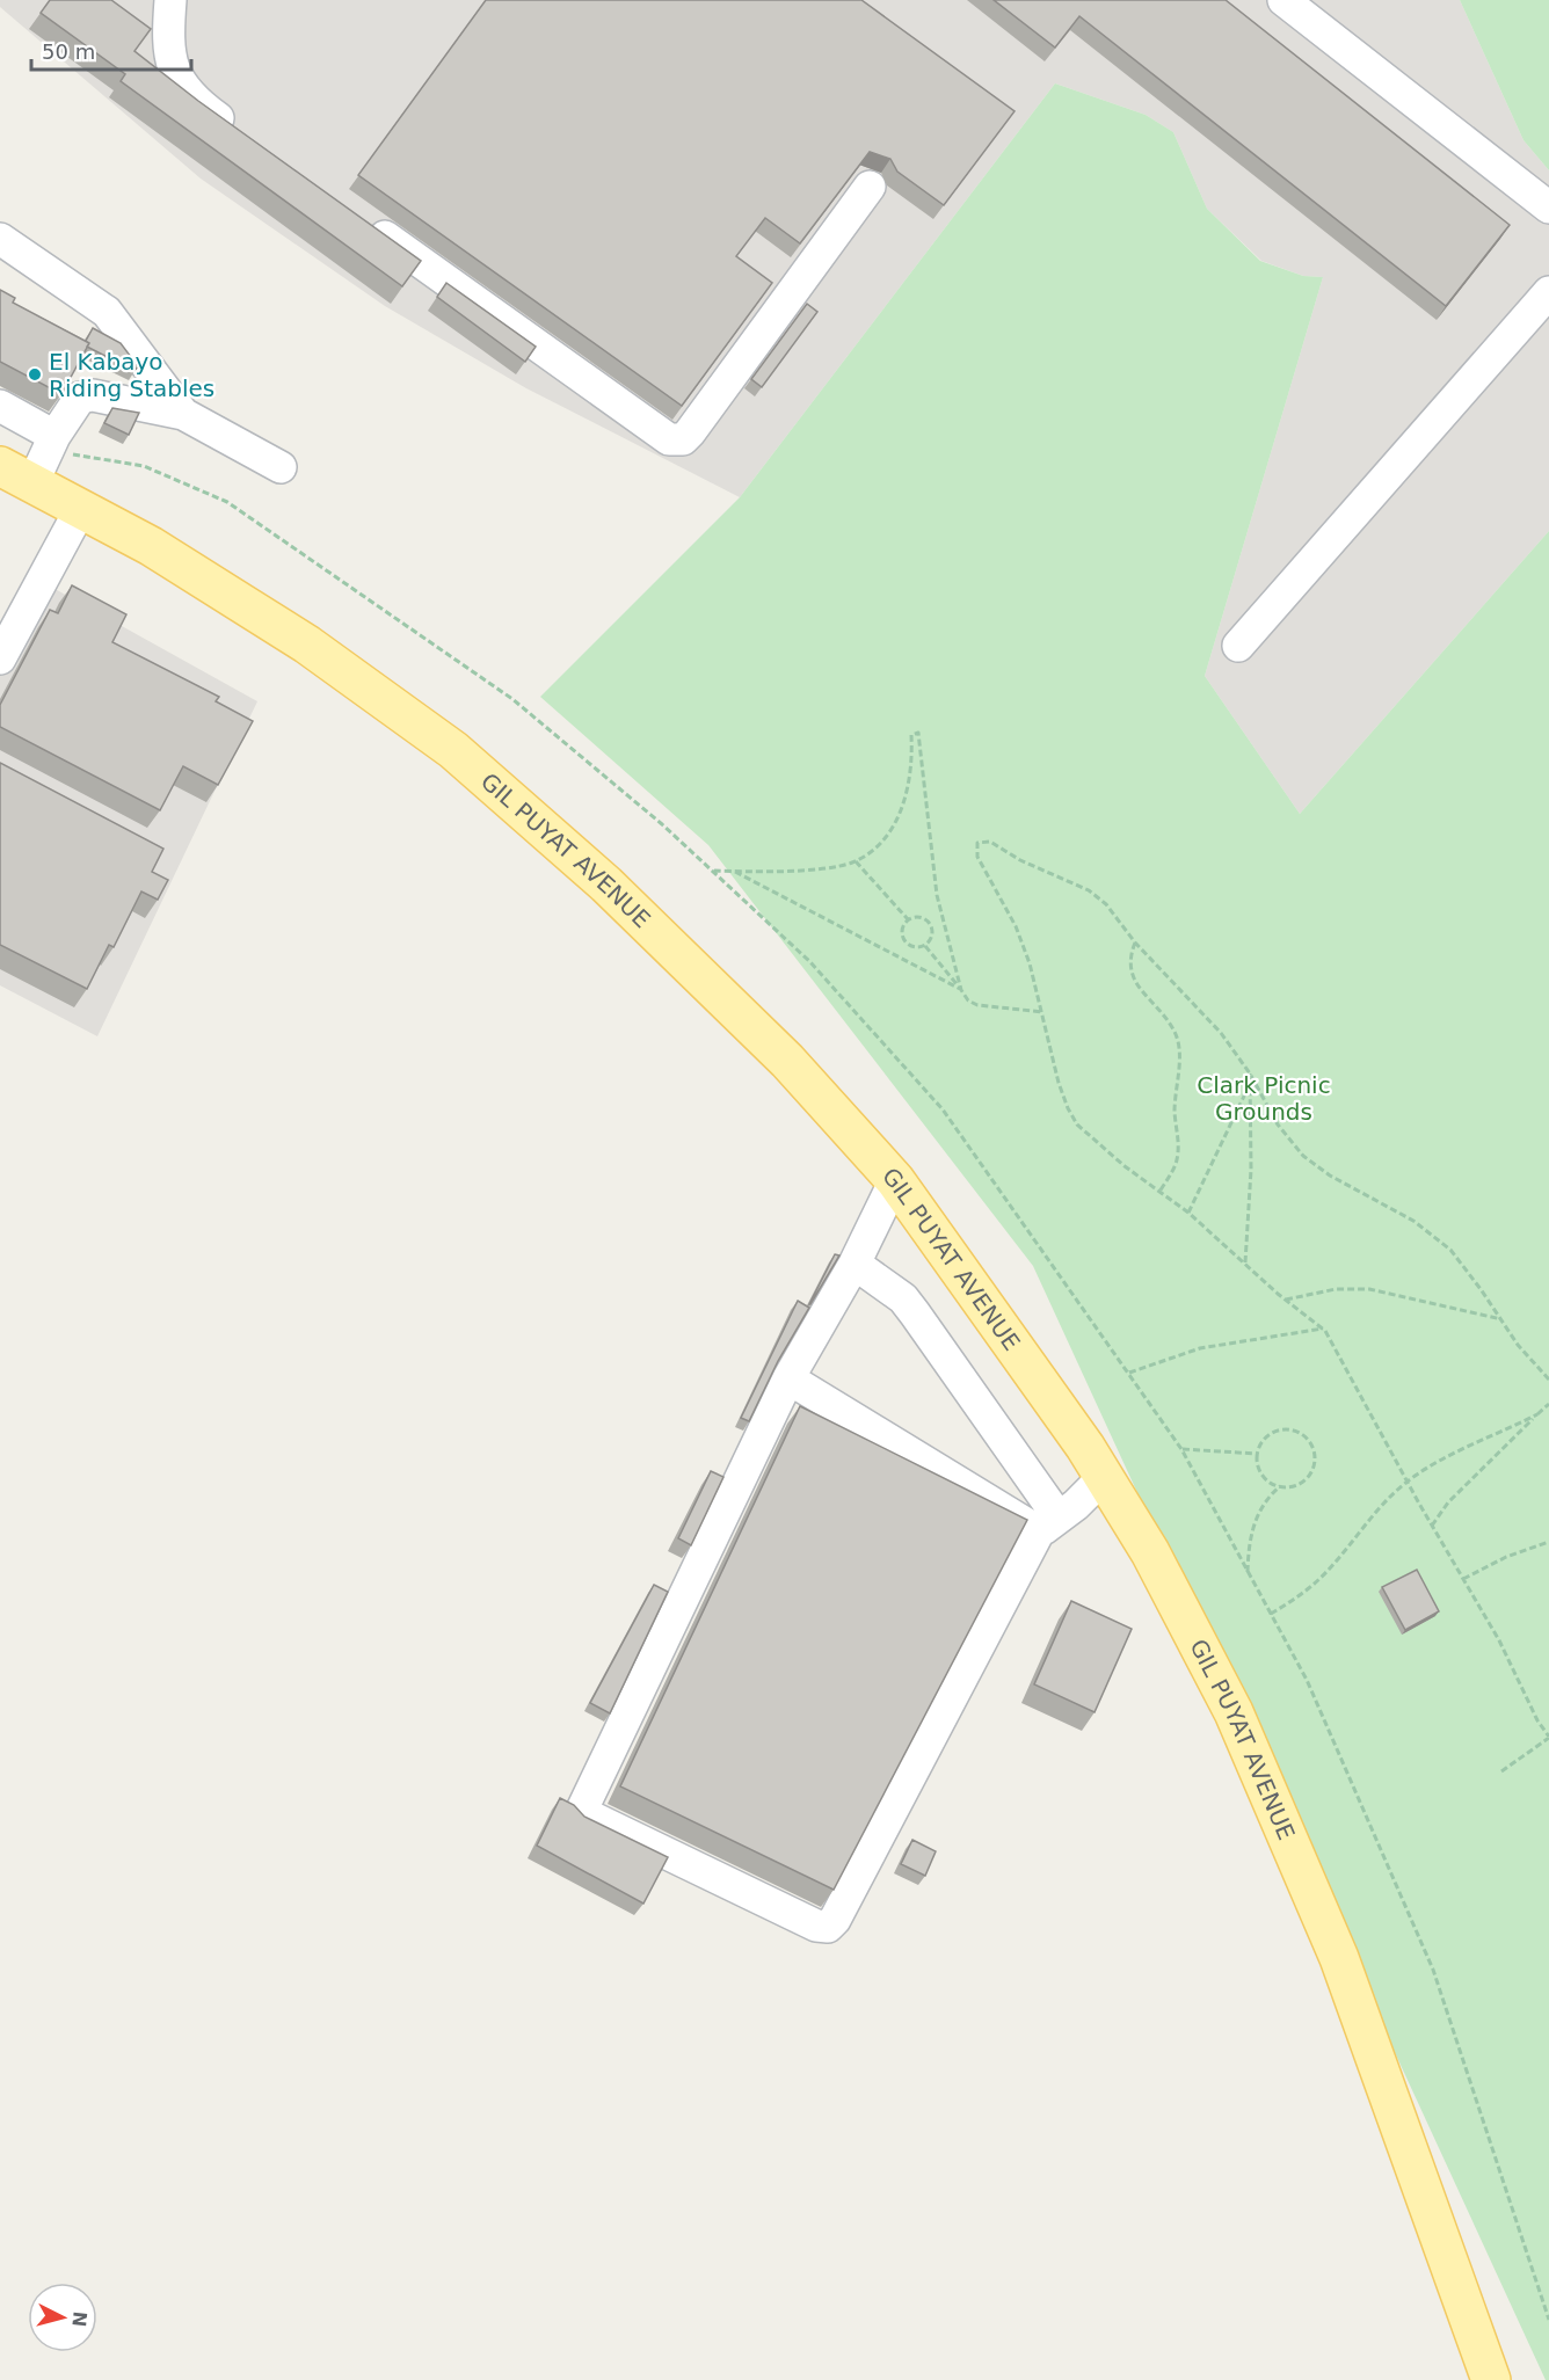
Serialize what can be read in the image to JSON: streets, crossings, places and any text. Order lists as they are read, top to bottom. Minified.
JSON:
{"streets":{"main road":["GIL PUYAT AVENUE"]},"parks":["Clark Picnic Grounds"],"places":["El Kabayo Riding Stables"],"scale_bar":"50 m","north":"right"}
